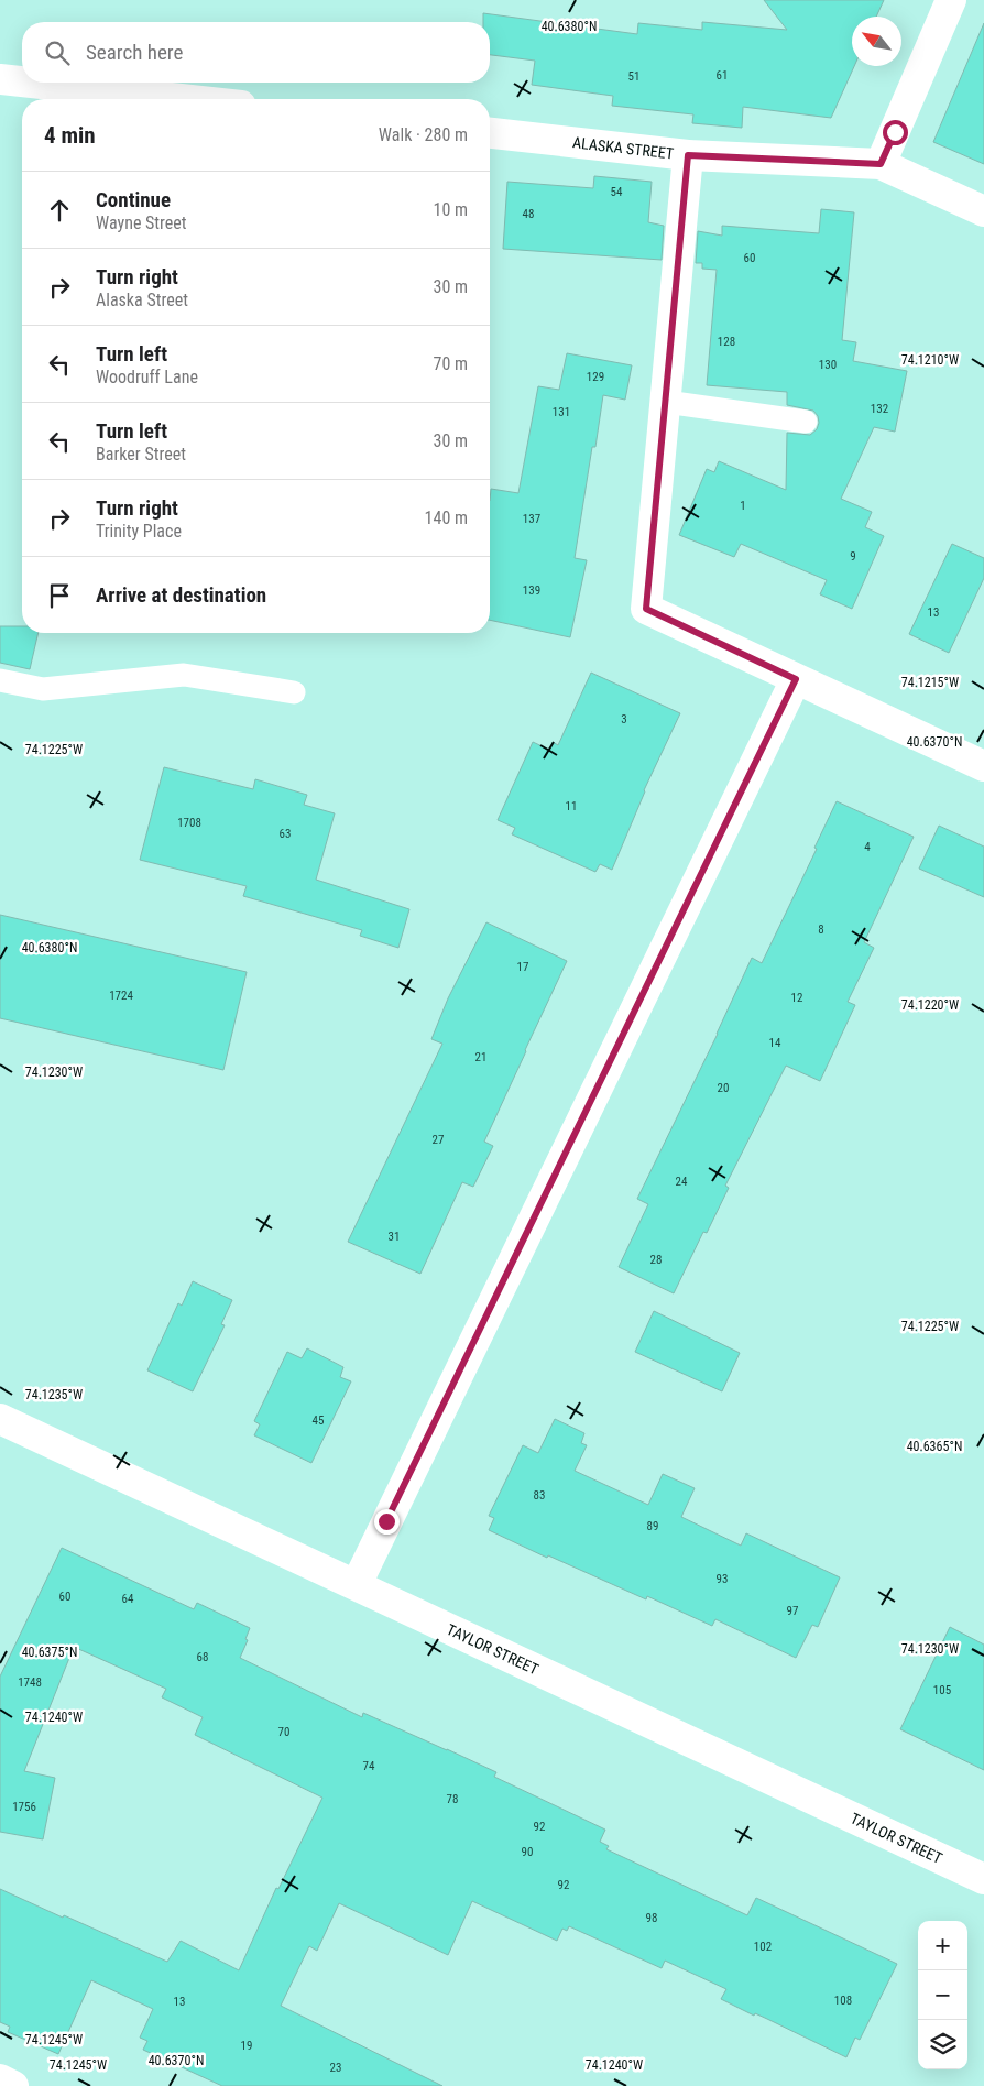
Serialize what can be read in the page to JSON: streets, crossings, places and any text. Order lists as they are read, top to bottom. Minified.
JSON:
{"streets":{"street":["ALASKA STREET","TAYLOR STREET"]},"house_numbers":["61","51","54","48","60","128","130","129","132","131","1","137","9","139","13","3","11","1708","63","4","8","17","1724","12","14","21","20","27","24","31","28","45","83","89","93","60","64","97","68","1748","105","70","74","78","1756","92","90","92","98","102","108","13","19","23"],"north":"top left","page":{"search":"Search here","heading":["4 min","Walk · 280 m"],"list":[["Continue","Wayne Street","10 m"],["Turn right","Alaska Street","30 m"],["Turn left","Woodruff Lane","70 m"],["Turn left","Barker Street","30 m"],["Turn right","Trinity Place","140 m"],"Arrive at destination"],"map_buttons":["+","−"]},"coordinates":["40.6380°N","74.1210°W","74.1215°W","40.6370°N","74.1225°W","74.1220°W","74.1230°W","74.1235°W","40.6365°N","40.6375°N","74.1240°W","74.1245°W"]}
